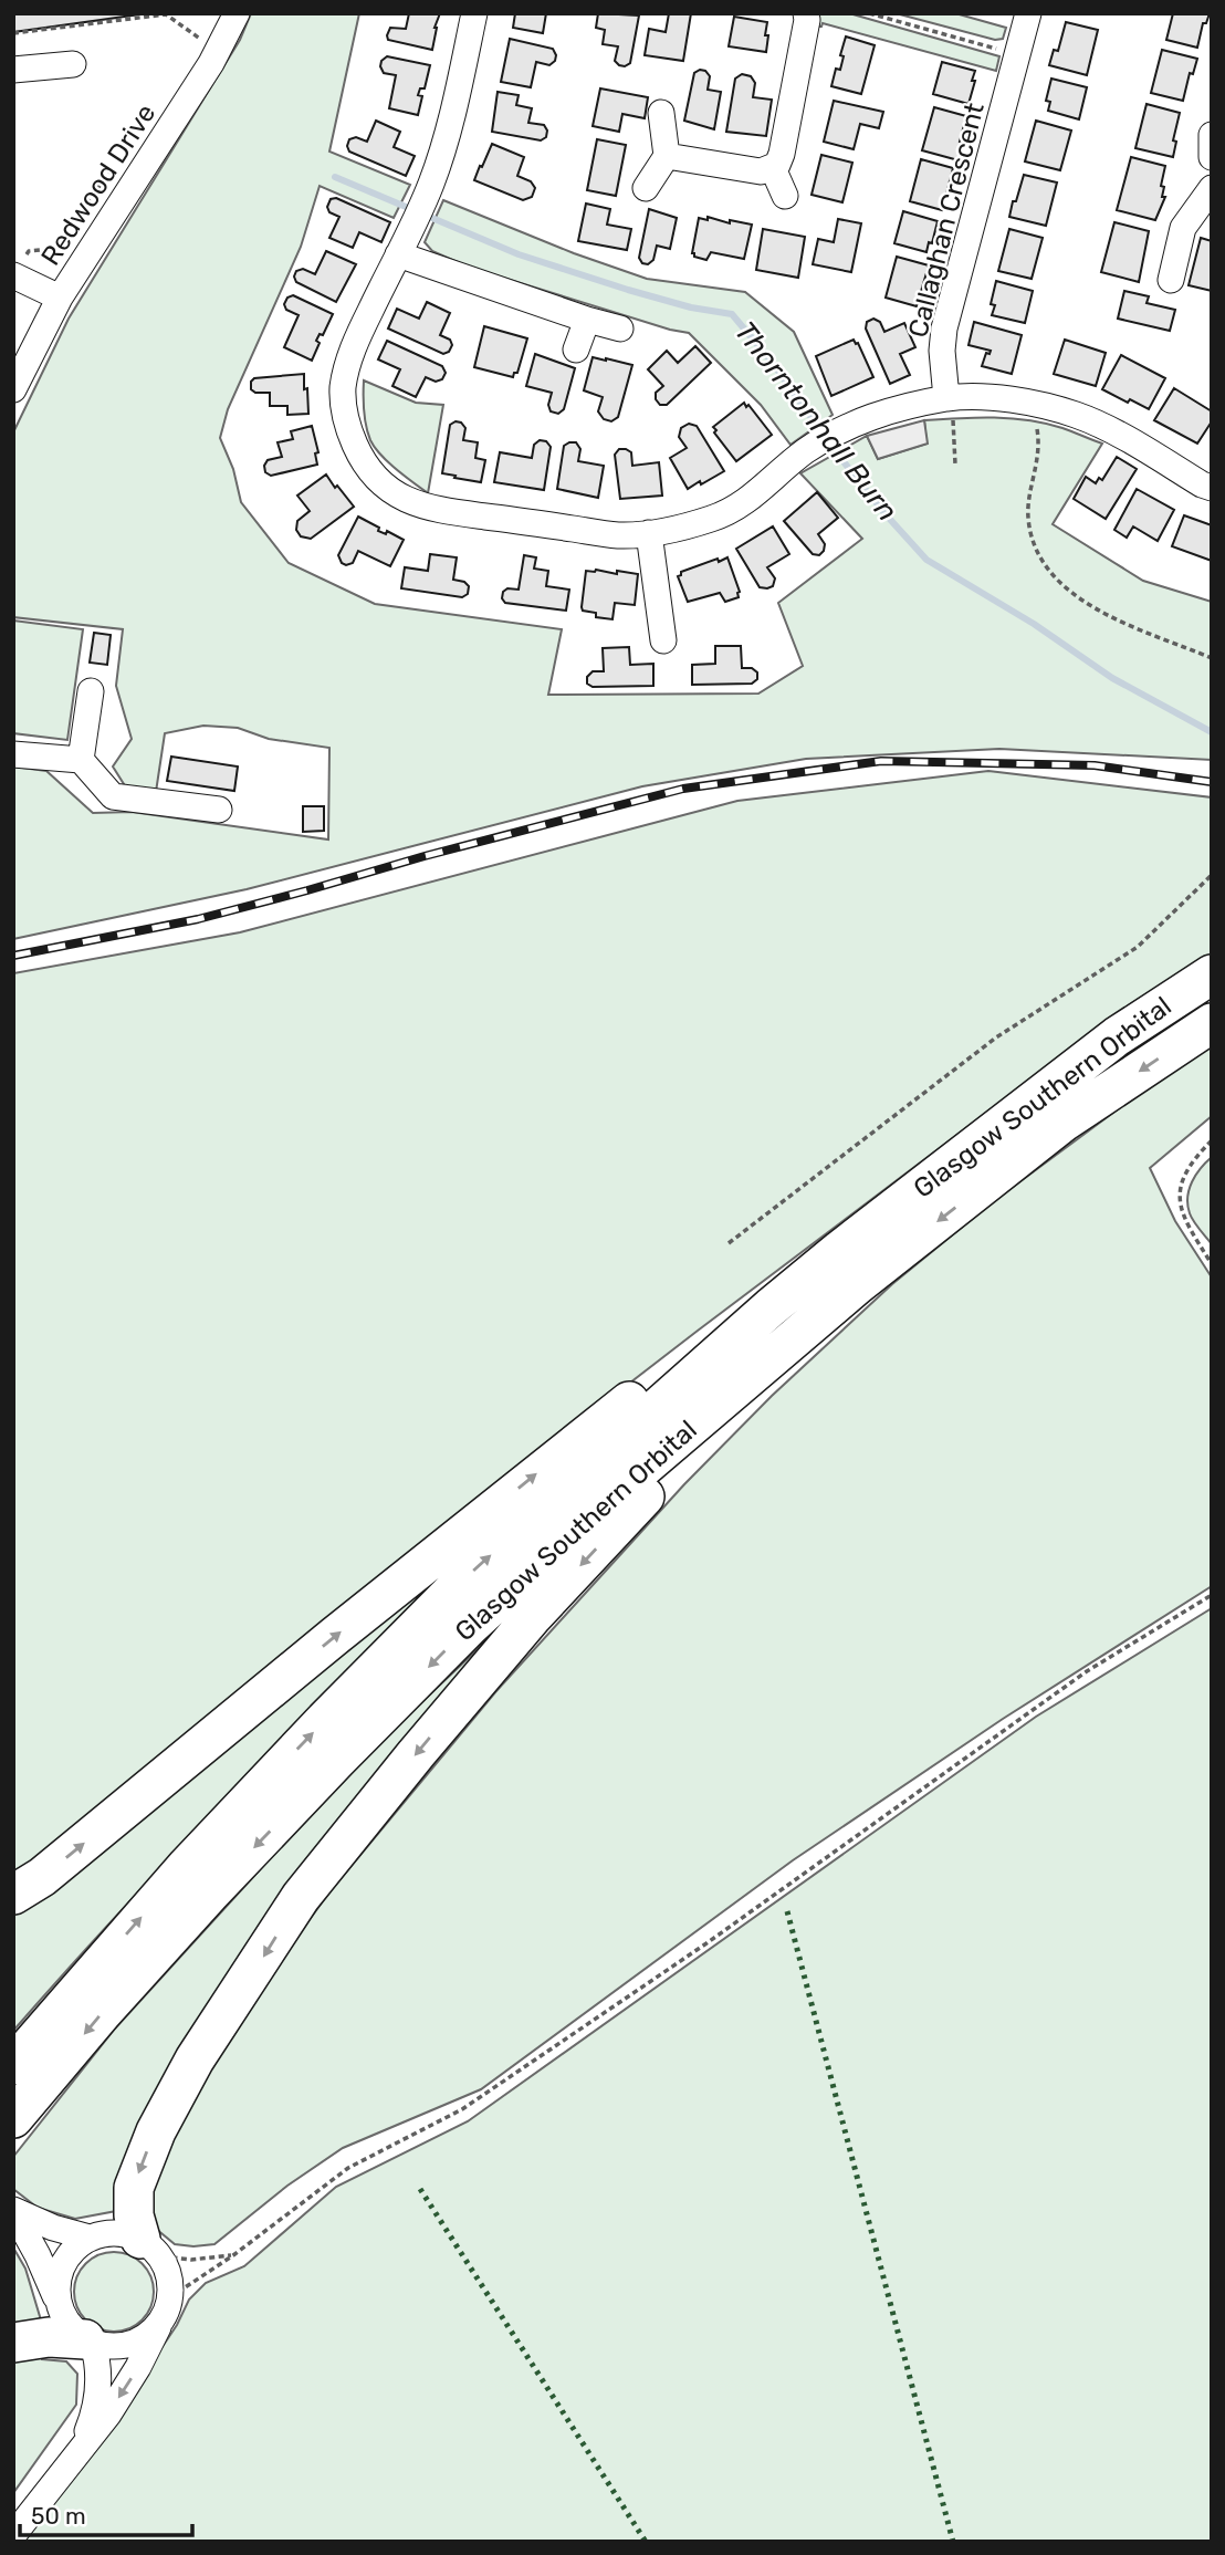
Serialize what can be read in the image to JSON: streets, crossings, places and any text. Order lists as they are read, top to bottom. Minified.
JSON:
{"streets":{"highway":["Glasgow Southern Orbital"],"street":["Redwood Drive","Callaghan Crescent"]},"water":["Thorntonhall Burn"],"scale_bar":"50 m"}
